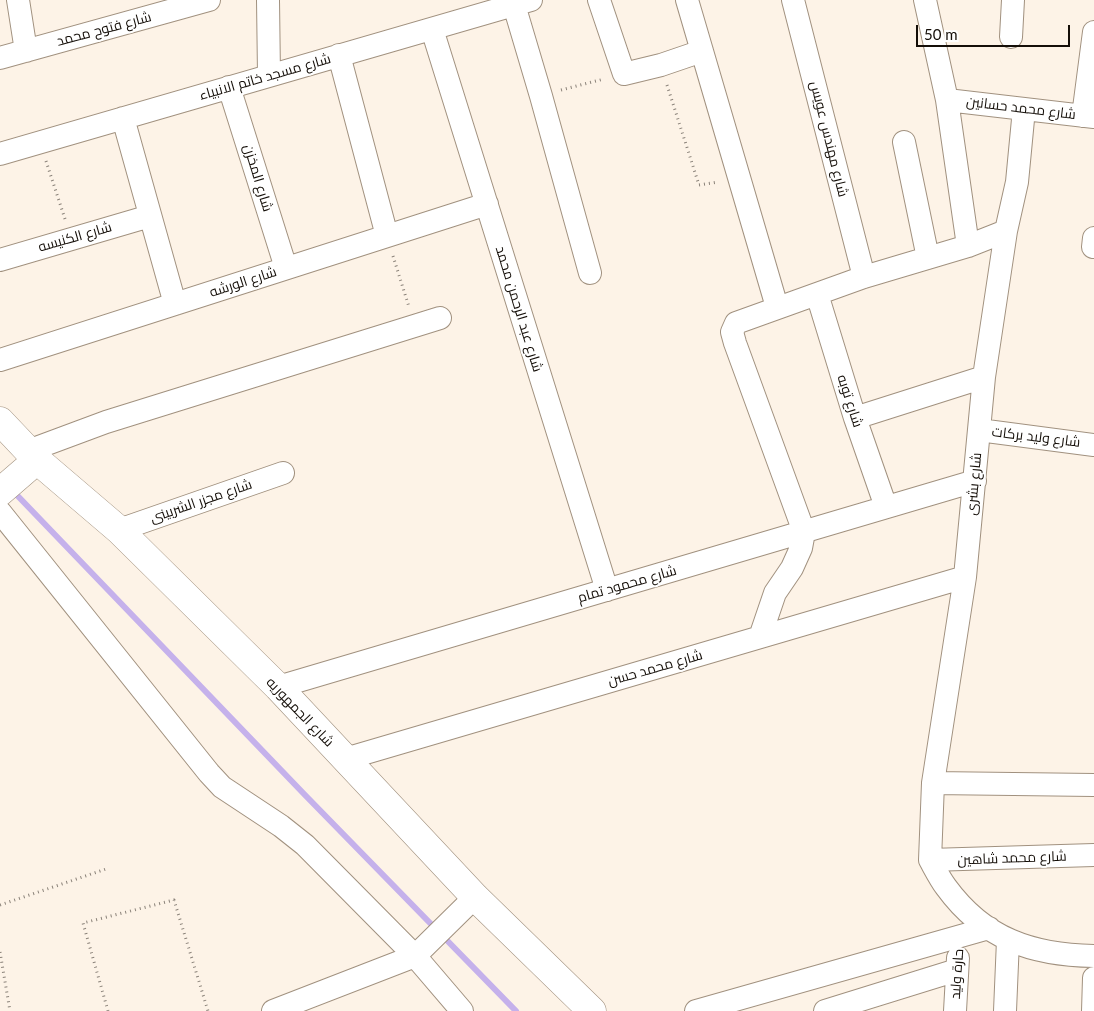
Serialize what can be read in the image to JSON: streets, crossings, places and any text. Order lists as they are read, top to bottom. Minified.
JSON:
{"streets":{"street":["شارع فتوح محمد","شارع مسجد خاتم الانبياء","شارع محمد حسانين","شارع مهندس عويس","شارع المخزن","شارع الكنيسه","شارع الورشه","شارع عبد الرحمن محمد","شارع توبه","شارع وليد بركات","شارع بشرى","شارع مجزر الشربينى","شارع محمود تمام","شارع محمد حسن","شارع الجمهوريه","شارع محمد شاهين","حارة وليد"]},"crossings":[["شارع مسجد خاتم الانبياء","شارع المخزن"],["شارع مسجد خاتم الانبياء","شارع عبد الرحمن محمد"],["شارع محمد حسانين","شارع بشرى"],["شارع المخزن","شارع الورشه"],["شارع الورشه","شارع عبد الرحمن محمد"],["شارع عبد الرحمن محمد","شارع محمود تمام"],["شارع توبه","شارع محمود تمام"],["شارع وليد بركات","شارع بشرى"],["شارع بشرى","شارع محمود تمام"],["شارع بشرى","شارع محمد حسن"],["شارع بشرى","شارع محمد شاهين"],["شارع مجزر الشربينى","شارع الجمهوريه"],["شارع محمود تمام","شارع الجمهوريه"],["شارع محمد حسن","شارع الجمهوريه"]],"scale_bar":"50 m"}
